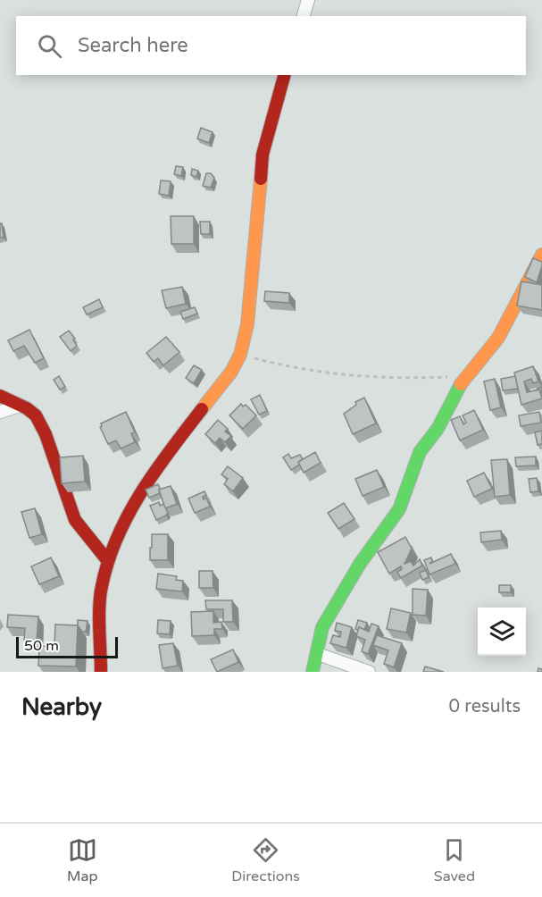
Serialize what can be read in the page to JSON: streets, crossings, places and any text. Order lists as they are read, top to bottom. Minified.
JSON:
{"scale_bar":"50 m","page":{"search":"Search here","scale":"50 m","heading":["Nearby","0 results"],"nav":["Map","Directions","Saved"]}}
